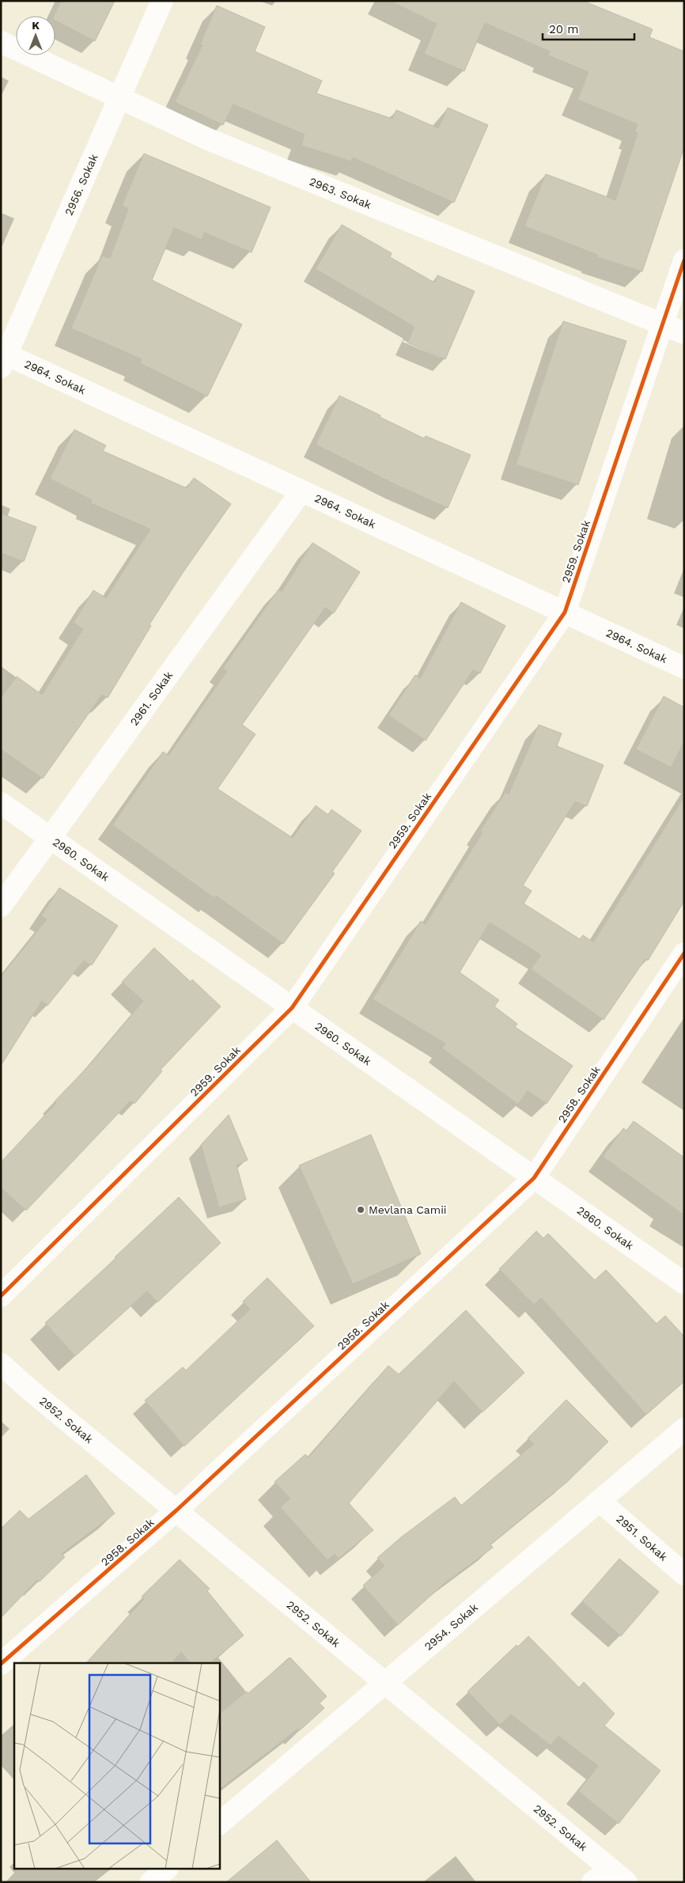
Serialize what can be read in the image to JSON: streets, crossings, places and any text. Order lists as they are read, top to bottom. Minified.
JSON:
{"streets":{"street":["2956. Sokak","2963. Sokak","2964. Sokak","2959. Sokak","2961. Sokak","2960. Sokak","2958. Sokak","2952. Sokak","2951. Sokak","2954. Sokak"]},"crossings":[["2956. Sokak","2963. Sokak"],["2956. Sokak","2964. Sokak"],["2963. Sokak","2959. Sokak"],["2964. Sokak","2959. Sokak"],["2964. Sokak","2961. Sokak"],["2959. Sokak","2960. Sokak"],["2961. Sokak","2960. Sokak"],["2960. Sokak","2958. Sokak"],["2958. Sokak","2952. Sokak"],["2952. Sokak","2954. Sokak"],["2951. Sokak","2954. Sokak"]],"places":["Mevlana Camii"],"scale_bar":"20 m","north":"top"}
